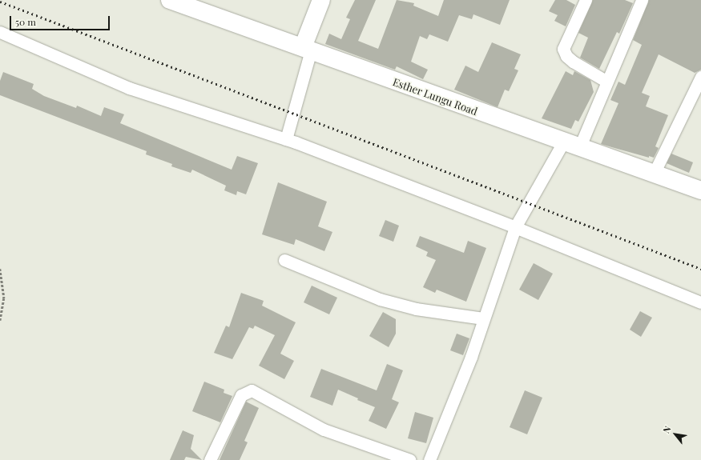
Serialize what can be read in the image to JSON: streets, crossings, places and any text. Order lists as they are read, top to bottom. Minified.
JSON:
{"streets":{"street":["Esther Lungu Road"]},"scale_bar":"50 m","north":"top left"}
